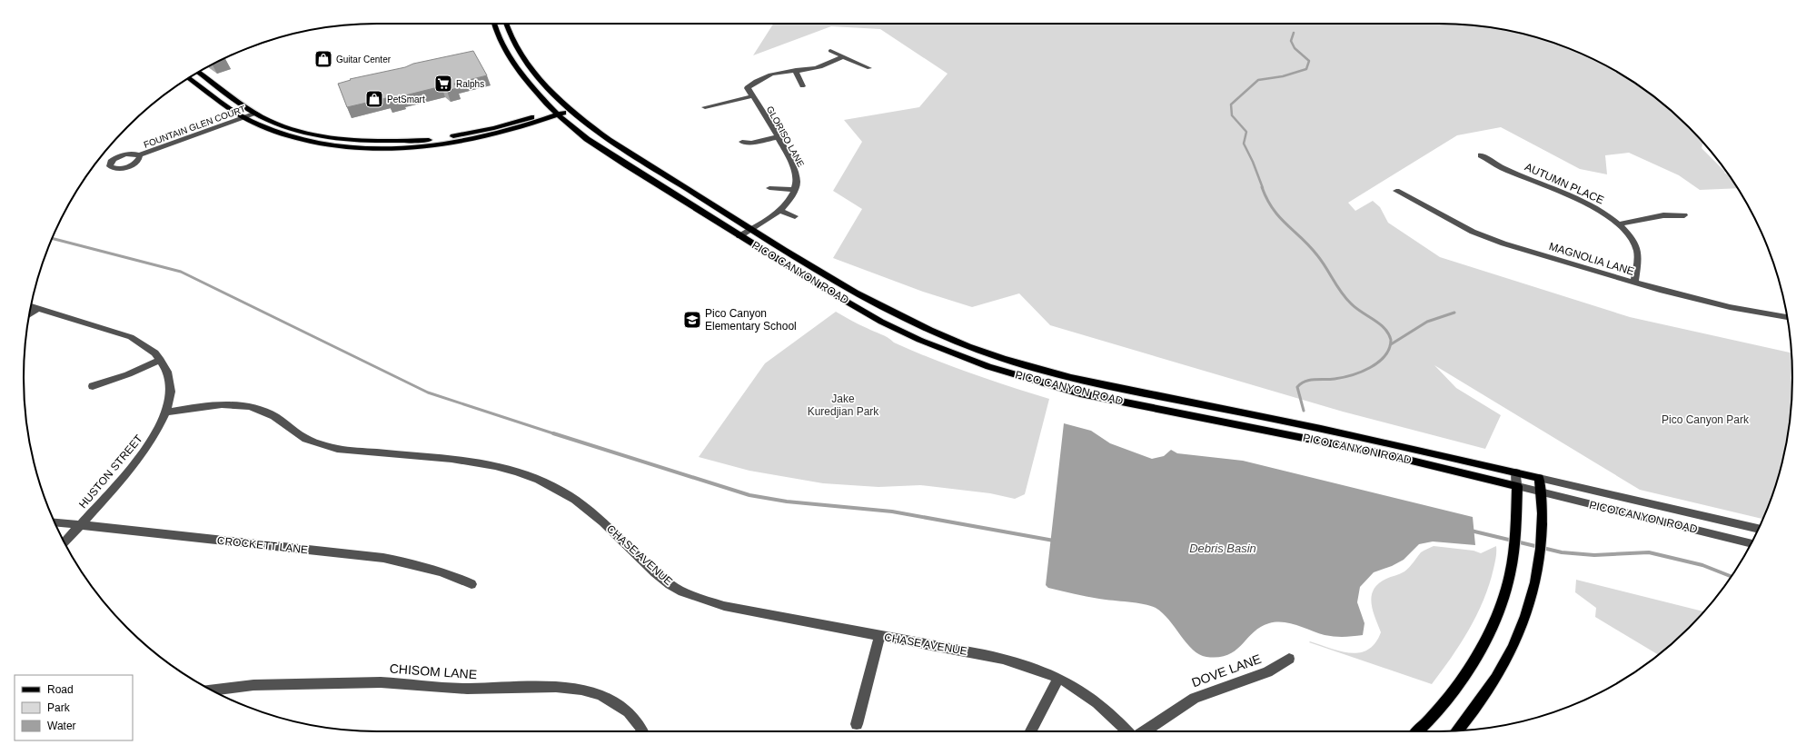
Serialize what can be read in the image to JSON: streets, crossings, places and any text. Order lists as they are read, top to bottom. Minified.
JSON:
{"streets":{"main road":["PICO CANYON ROAD"],"street":["FOUNTAIN GLEN COURT","GLORISO LANE","AUTUMN PLACE","MAGNOLIA LANE","HUSTON STREET","CROCKETT LANE","CHASE AVENUE","DOVE LANE","CHISOM LANE"]},"crossings":[["AUTUMN PLACE","MAGNOLIA LANE"],["HUSTON STREET","CROCKETT LANE"],["HUSTON STREET","CHASE AVENUE"]],"water":["Debris Basin"],"parks":["Jake Kuredjian Park","Pico Canyon Park"],"places":{"shop":["Guitar Center","PetSmart"],"supermarket":["Ralphs"],"school or university":["Pico Canyon Elementary School"]},"legend":["Road","Park","Water"]}
